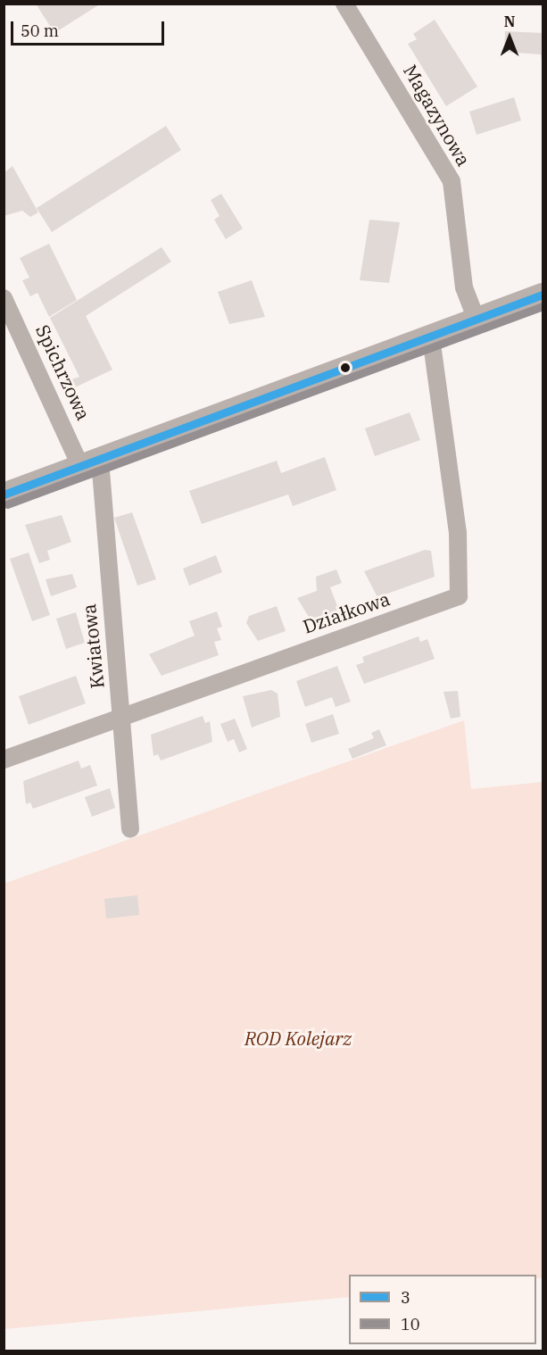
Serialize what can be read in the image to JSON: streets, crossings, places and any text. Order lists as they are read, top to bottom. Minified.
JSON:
{"streets":{"street":["Magazynowa","Spichrzowa","Działkowa","Kwiatowa"]},"crossings":[["Spichrzowa","Kwiatowa"],["Działkowa","Kwiatowa"]],"parks":["ROD Kolejarz"],"lines":["transit line 3","transit line 10"],"legend":["3","10"],"scale_bar":"50 m","north":"top"}
